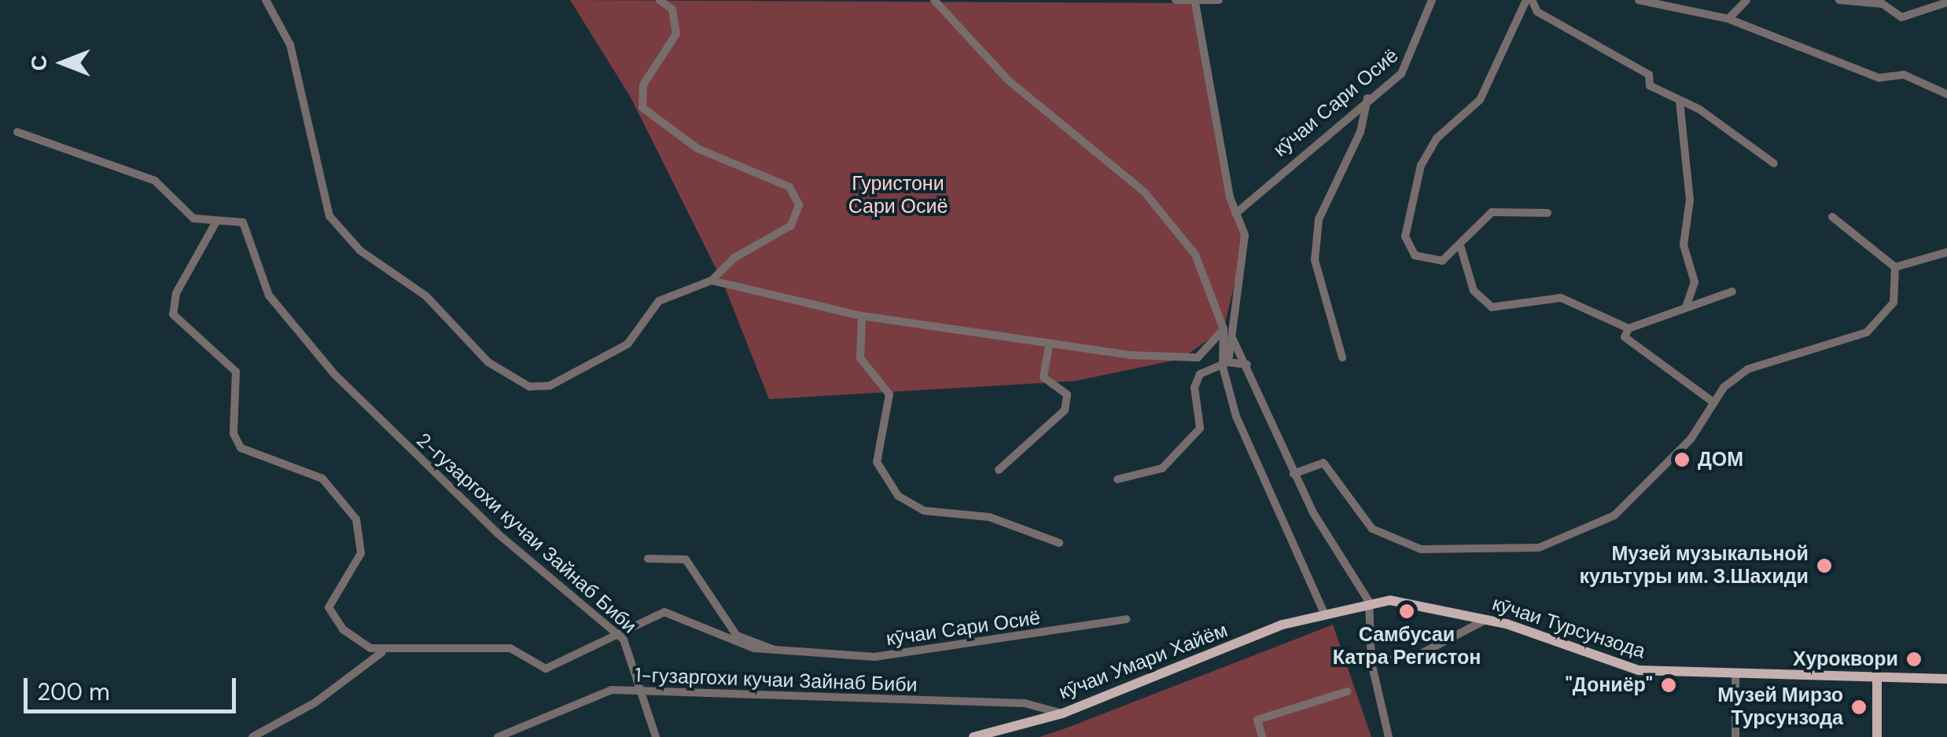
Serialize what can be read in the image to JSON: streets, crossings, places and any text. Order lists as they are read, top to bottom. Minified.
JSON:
{"streets":{"main road":["кӯчаи Турсунзода","кӯчаи Умари Хайём"],"street":["кӯчаи Сари Осиё","2-гузаргохи кучаи Зайнаб Биби","1-гузаргохи кучаи Зайнаб Биби"]},"crossings":[["кӯчаи Сари Осиё","2-гузаргохи кучаи Зайнаб Биби"],["2-гузаргохи кучаи Зайнаб Биби","1-гузаргохи кучаи Зайнаб Биби"],["кӯчаи Турсунзода","кӯчаи Умари Хайём"],["кӯчаи Умари Хайём","1-гузаргохи кучаи Зайнаб Биби"]],"parks":["Гуристони Сари Осиё"],"places":["ДОМ","Музей музыкальной культуры им. З.Шахиди","Самбусаи Катра Регистон","Хуроквори","\"Дониёр\"","Музей Мирзо Турсунзода"],"scale_bar":"200 m","north":"left"}
